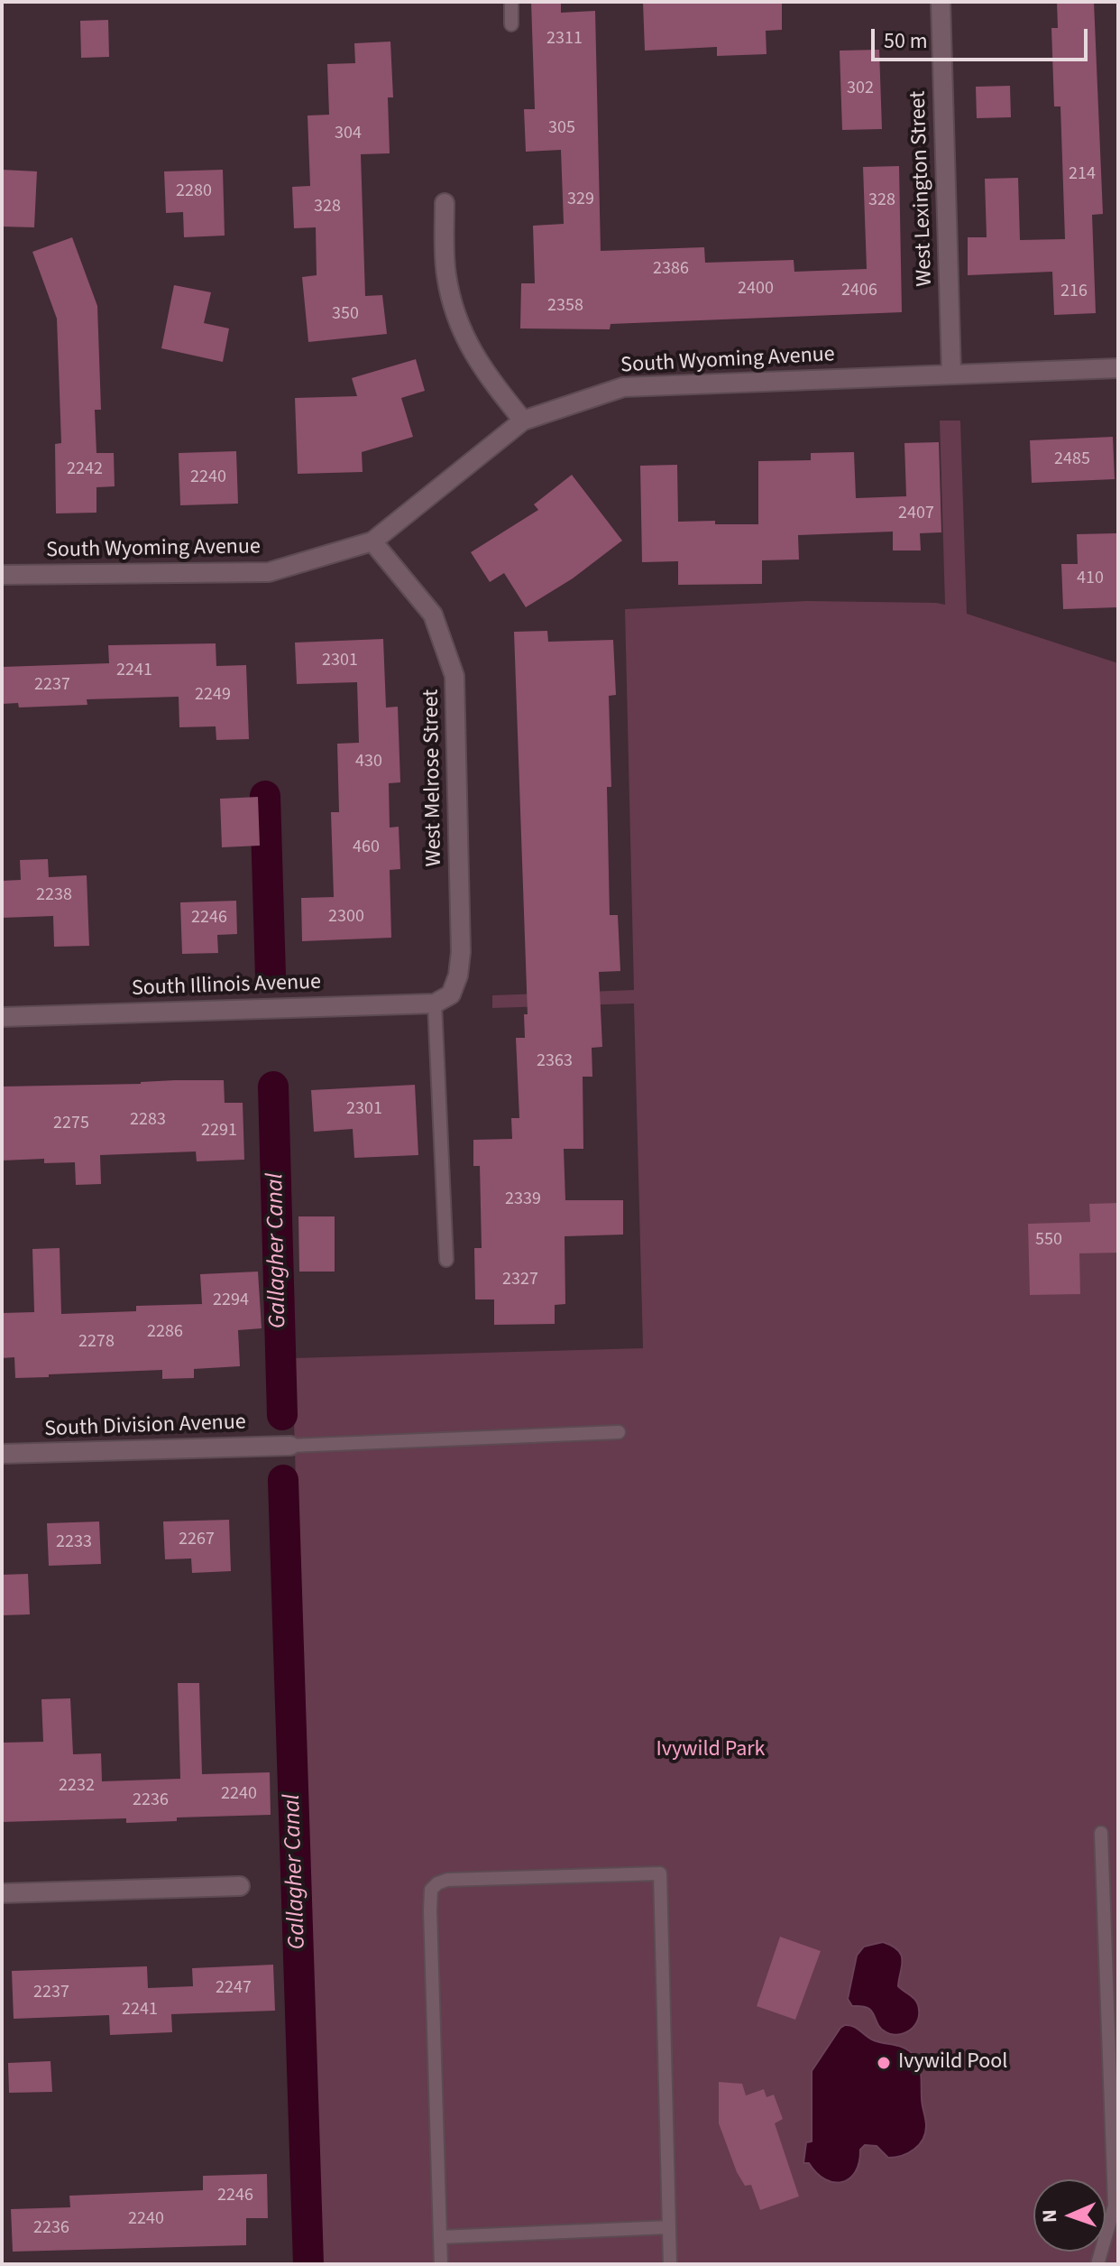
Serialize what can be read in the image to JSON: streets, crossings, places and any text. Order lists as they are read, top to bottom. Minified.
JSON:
{"streets":{"street":["West Lexington Street","South Wyoming Avenue","West Melrose Street","South Illinois Avenue","South Division Avenue"]},"crossings":[["West Lexington Street","South Wyoming Avenue"],["South Wyoming Avenue","West Melrose Street"],["West Melrose Street","South Illinois Avenue"]],"water":["Gallagher Canal"],"parks":["Ivywild Park"],"places":["Ivywild Pool"],"house_numbers":["2311","302","305","304","214","2280","329","328","328","2386","2400","2406","216","2358","350","2485","2242","2240","2407","410","2301","2241","2237","2249","430","460","2238","2300","2246","2363","2301","2283","2275","2291","2339","550","2327","2294","2286","2278","2267","2233","2232","2240","2236","2247","2237","2241","2246","2240","2236"],"scale_bar":"50 m","north":"left"}
